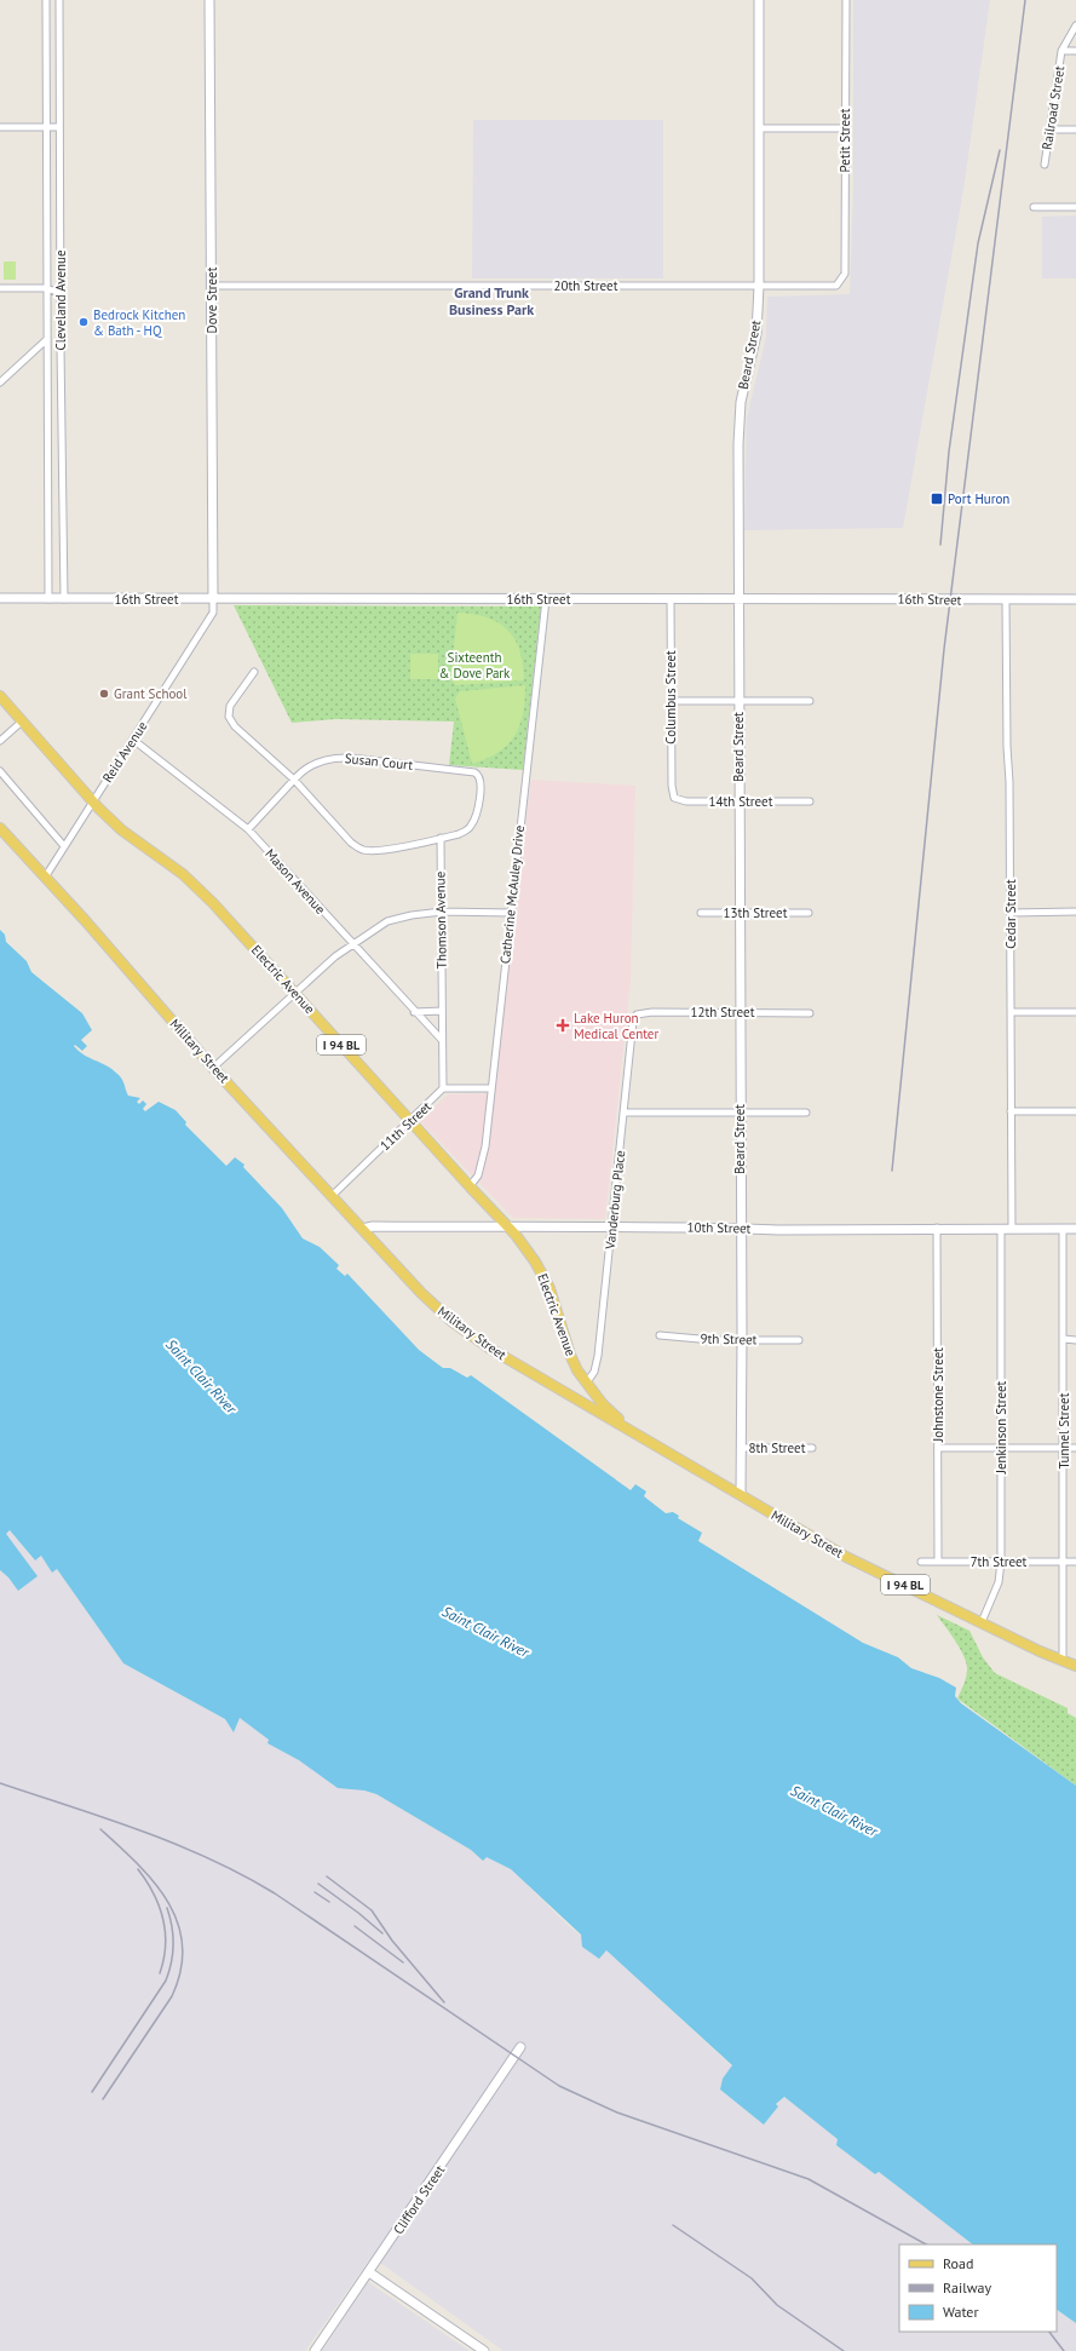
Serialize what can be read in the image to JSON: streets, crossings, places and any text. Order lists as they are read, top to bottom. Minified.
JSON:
{"streets":{"main road":["Electric Avenue","I 94 BL","Military Street"],"street":["Railroad Street","Petit Street","20th Street","Cleveland Avenue","Dove Street","Beard Street","16th Street","Columbus Street","Reid Avenue","Susan Court","14th Street","Mason Avenue","Catherine McAuley Drive","13th Street","Cedar Street","Thomson Avenue","12th Street","11th Street","Vanderburg Place","10th Street","9th Street","Johnstone Street","Jenkinson Street","Tunnel Street","8th Street","7th Street","Clifford Street"]},"crossings":[["Petit Street","20th Street"],["20th Street","Dove Street"],["20th Street","Beard Street"],["Cleveland Avenue","16th Street"],["Dove Street","16th Street"],["Dove Street","Reid Avenue"],["Beard Street","16th Street"],["Beard Street","14th Street"],["Beard Street","13th Street"],["Beard Street","12th Street"],["Beard Street","Military Street"],["Beard Street","10th Street"],["Beard Street","9th Street"],["Beard Street","8th Street"],["16th Street","Columbus Street"],["16th Street","Reid Avenue"],["16th Street","Catherine McAuley Drive"],["16th Street","Cedar Street"],["Columbus Street","14th Street"],["Reid Avenue","Mason Avenue"],["Reid Avenue","Electric Avenue"],["Reid Avenue","Military Street"],["Susan Court","Mason Avenue"],["Susan Court","Thomson Avenue"],["Mason Avenue","Thomson Avenue"],["Catherine McAuley Drive","Electric Avenue"],["Cedar Street","10th Street"],["Thomson Avenue","11th Street"],["Electric Avenue","Military Street"],["Electric Avenue","11th Street"],["Electric Avenue","Vanderburg Place"],["Electric Avenue","10th Street"],["12th Street","Vanderburg Place"],["Military Street","11th Street"],["Military Street","10th Street"],["Military Street","Jenkinson Street"],["Military Street","Tunnel Street"],["Vanderburg Place","10th Street"],["10th Street","Johnstone Street"],["10th Street","Jenkinson Street"],["10th Street","Tunnel Street"],["Johnstone Street","7th Street"],["Jenkinson Street","7th Street"],["Tunnel Street","7th Street"]],"districts":["Grand Trunk Business Park"],"water":["Saint Clair River"],"parks":["Sixteenth & Dove Park"],"places":{"other":["Bedrock Kitchen & Bath - HQ","Grant School"],"transit":["Port Huron"],"health":["Lake Huron Medical Center"]},"legend":["Road","Railway","Water"]}
